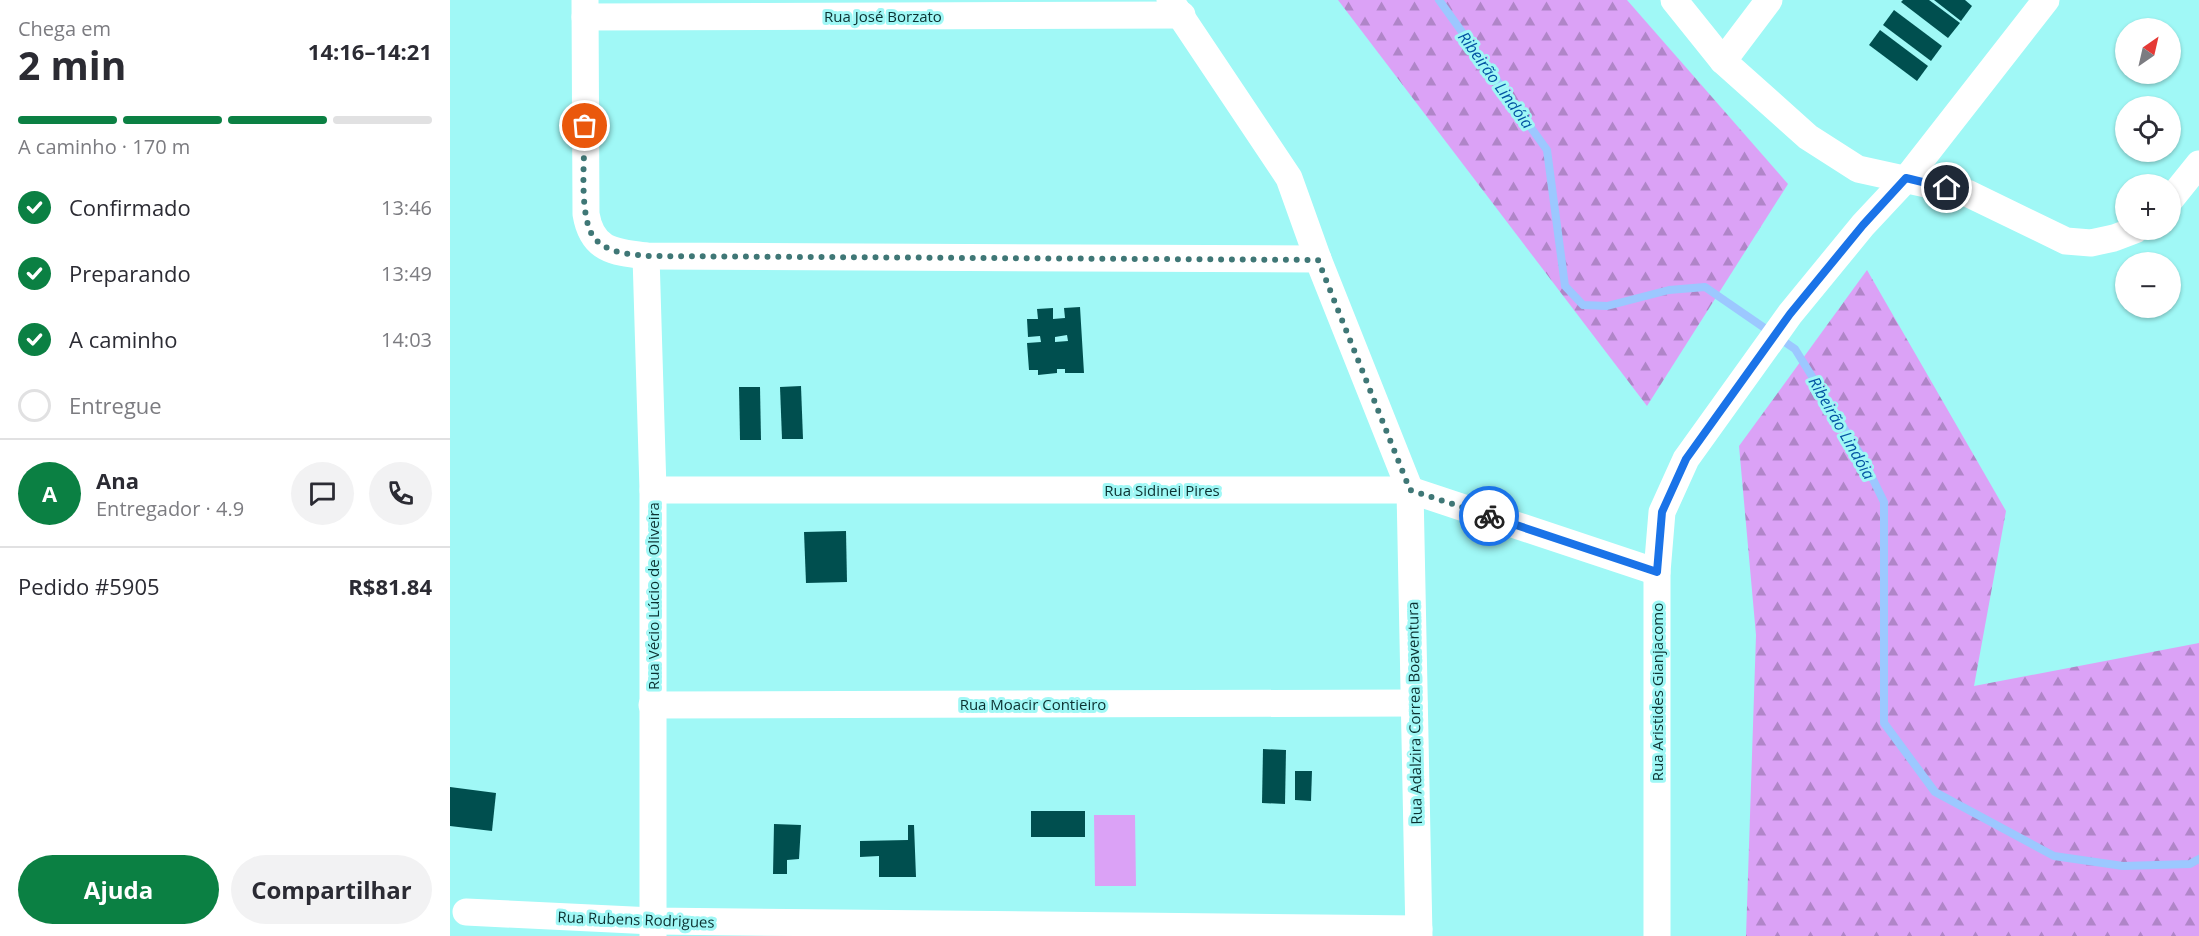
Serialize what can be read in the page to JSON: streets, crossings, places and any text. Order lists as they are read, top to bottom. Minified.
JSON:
{"streets":{"street":["Rua José Borzato","Rua Sidinei Pires","Rua Vécio Lúcio de Oliveira","Rua Aristides Gianjacomo","Rua Moacir Contieiro","Rua Adalzira Correa Boaventura","Rua Rubens Rodrigues"]},"crossings":[["Rua Sidinei Pires","Rua Vécio Lúcio de Oliveira"],["Rua Sidinei Pires","Rua Aristides Gianjacomo"],["Rua Sidinei Pires","Rua Adalzira Correa Boaventura"],["Rua Vécio Lúcio de Oliveira","Rua Moacir Contieiro"],["Rua Vécio Lúcio de Oliveira","Rua Rubens Rodrigues"],["Rua Moacir Contieiro","Rua Adalzira Correa Boaventura"],["Rua Adalzira Correa Boaventura","Rua Rubens Rodrigues"]],"water":["Ribeirão Lindóia"],"north":"top right","page":{"heading":["2 min","Chega em","14:16–14:21"],"panel":["Ana","Entregador · 4.9","Pedido #5905","R$81.84"],"map_buttons":["+","−"],"bar":"A caminho · 170 m","list":[["Confirmado","13:46"],["Preparando","13:49"],["A caminho","14:03"],"Entregue"],"round":"A","buttons":["Ajuda","Compartilhar"]}}
